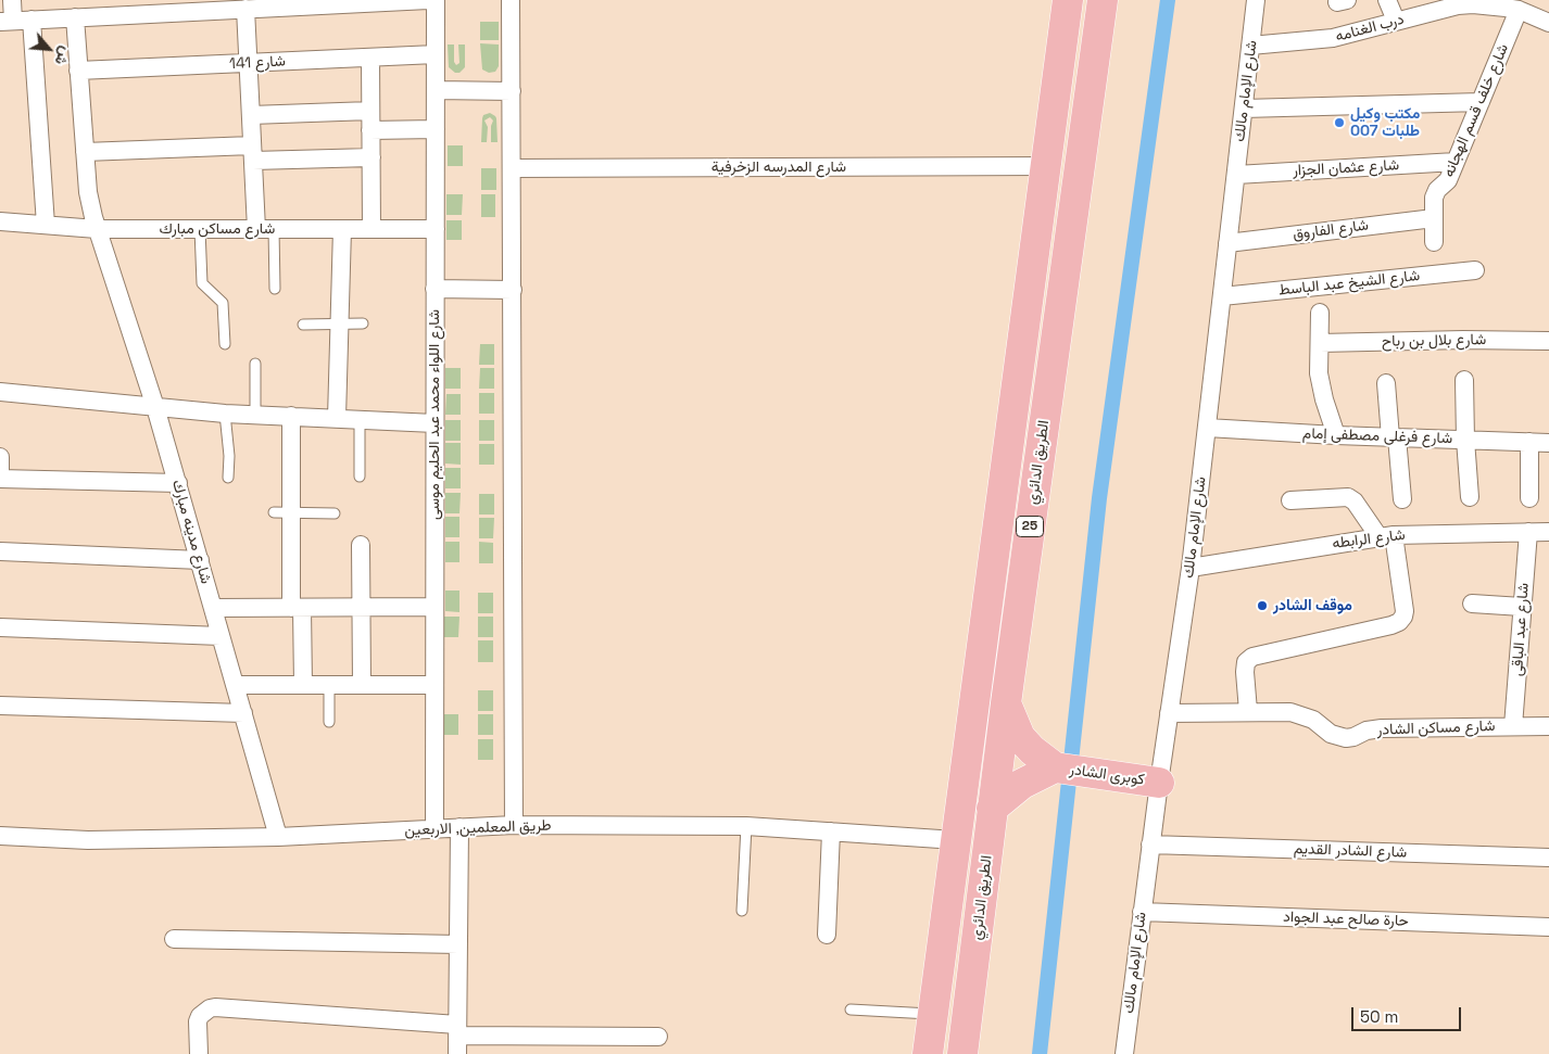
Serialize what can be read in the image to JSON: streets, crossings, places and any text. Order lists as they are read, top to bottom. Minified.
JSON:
{"streets":{"highway":["الطريق الدائري","25","كوبرى الشادر"],"street":["درب الغنامه","شارع 141","شارع الإمام مالك","شارع خلف قسم الهجانه","شارع المدرسه الزخرفية","شارع عثمان الجزار","شارع مساكن مبارك","شارع الفاروق","شارع الشيخ عبد الباسط","شارع بلال بن رباح","شارع اللواء محمد عبد الحليم موسى","شارع فرغلى مصطفى إمام","شارع مدينه مبارك","شارع الرابطه","شارع عبد الباقى","شارع مساكن الشادر","طريق المعلمين, الاربعين","شارع الشادر القديم","حارة صالح عبد الجواد"]},"crossings":[["درب الغنامه","شارع الإمام مالك"],["درب الغنامه","شارع خلف قسم الهجانه"],["شارع 141","شارع اللواء محمد عبد الحليم موسى"],["شارع 141","شارع مدينه مبارك"],["شارع الإمام مالك","شارع عثمان الجزار"],["شارع الإمام مالك","شارع الفاروق"],["شارع الإمام مالك","شارع الشيخ عبد الباسط"],["شارع الإمام مالك","شارع فرغلى مصطفى إمام"],["شارع الإمام مالك","شارع الرابطه"],["شارع الإمام مالك","شارع مساكن الشادر"],["شارع الإمام مالك","كوبرى الشادر"],["شارع الإمام مالك","شارع الشادر القديم"],["شارع الإمام مالك","حارة صالح عبد الجواد"],["شارع خلف قسم الهجانه","شارع عثمان الجزار"],["شارع خلف قسم الهجانه","شارع الفاروق"],["شارع المدرسه الزخرفية","الطريق الدائري"],["شارع مساكن مبارك","شارع اللواء محمد عبد الحليم موسى"],["شارع مساكن مبارك","شارع مدينه مبارك"],["شارع اللواء محمد عبد الحليم موسى","طريق المعلمين, الاربعين"],["الطريق الدائري","كوبرى الشادر"],["الطريق الدائري","طريق المعلمين, الاربعين"],["شارع مدينه مبارك","طريق المعلمين, الاربعين"],["شارع الرابطه","شارع عبد الباقى"],["شارع عبد الباقى","شارع مساكن الشادر"]],"places":["مكتب وكيل طلبات 007","موقف الشادر"],"scale_bar":"50 m","north":"bottom right"}
